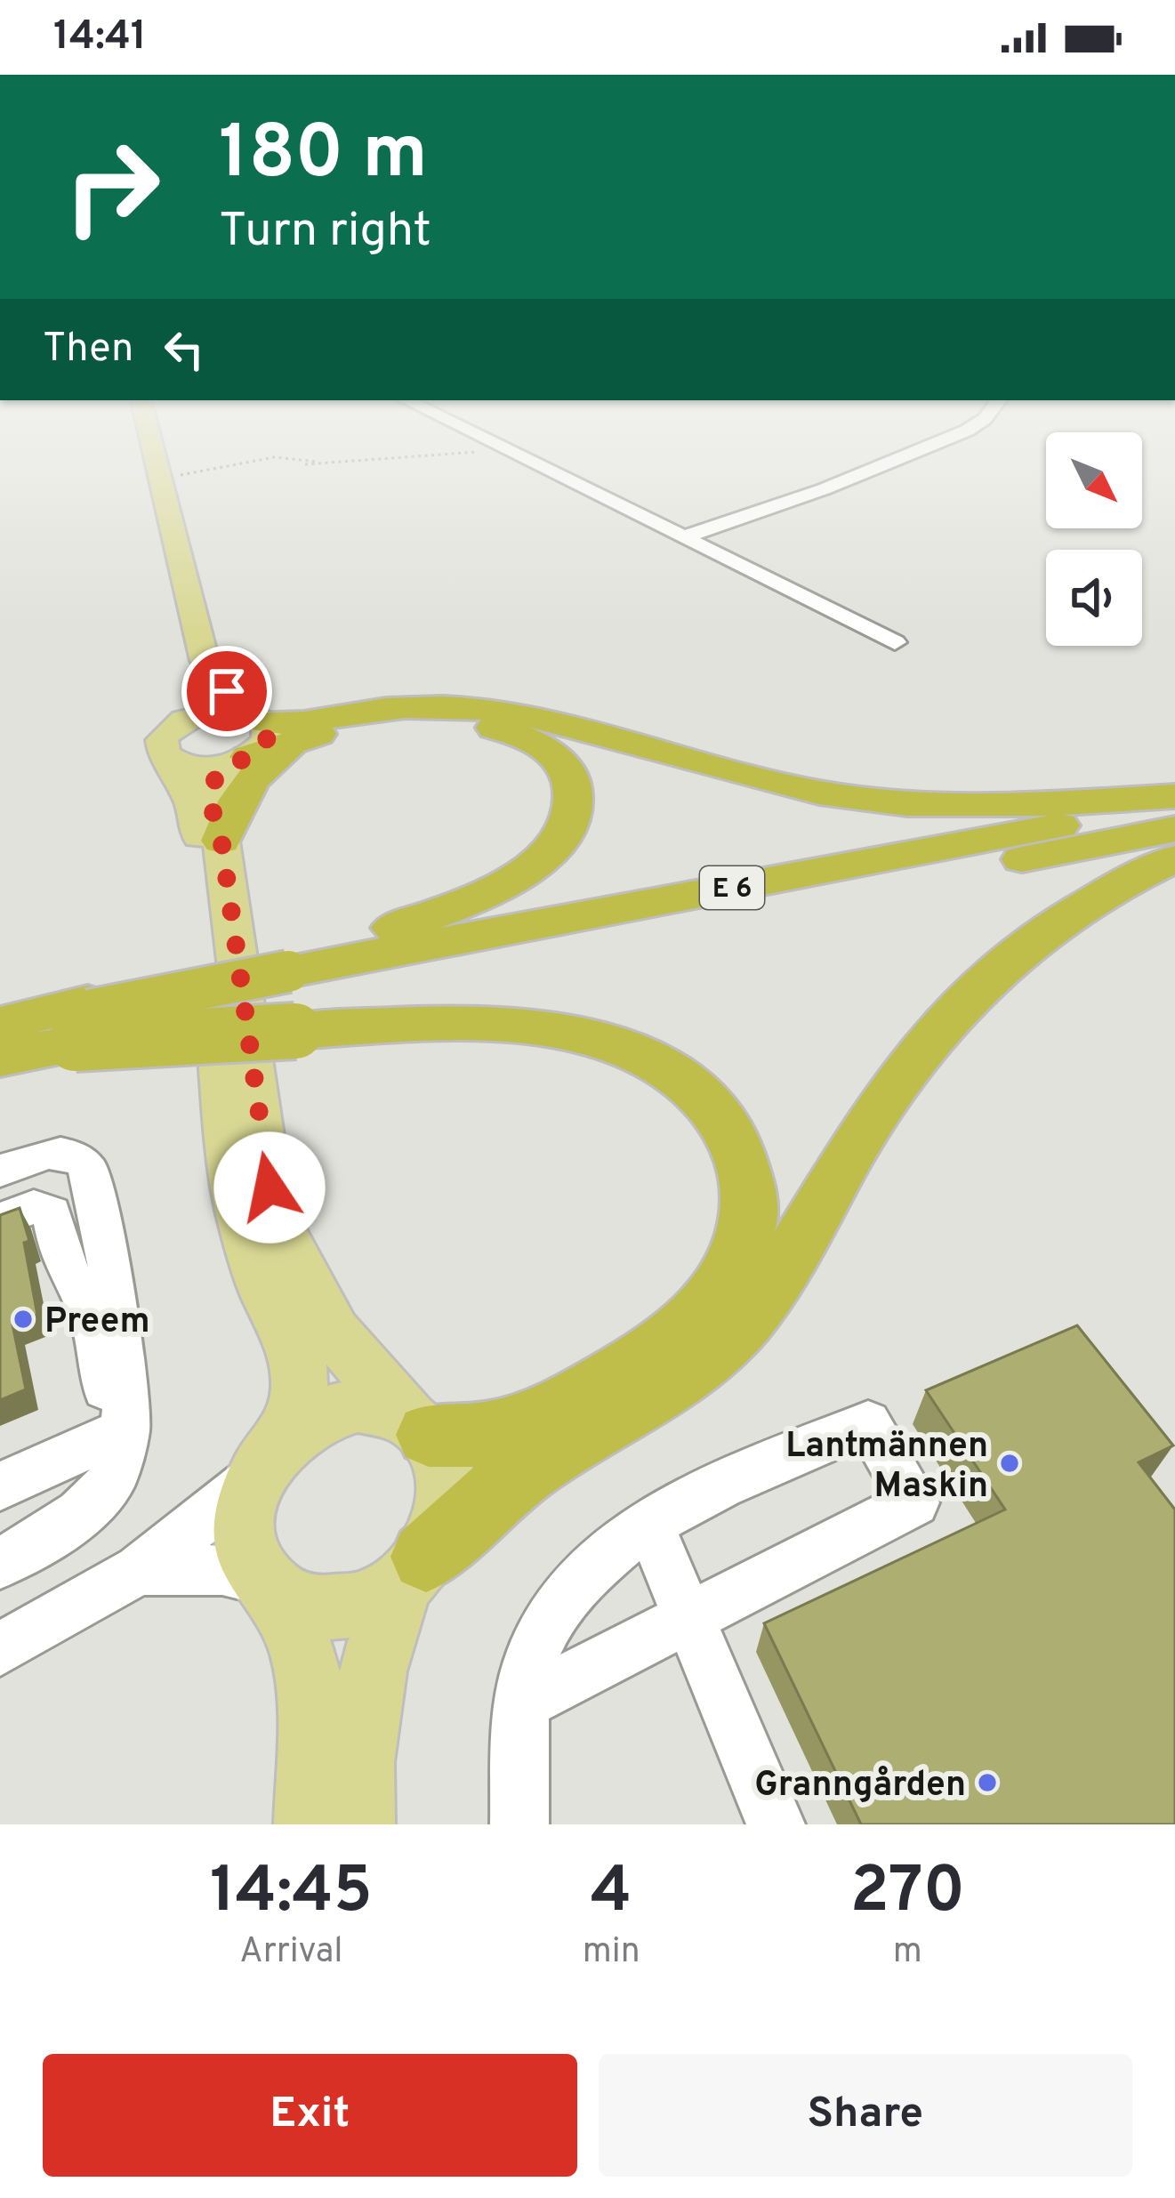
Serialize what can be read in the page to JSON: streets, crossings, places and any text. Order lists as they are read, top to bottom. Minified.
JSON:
{"streets":{"highway":["E 6"]},"places":["Preem","Lantmännen Maskin","Granngården"],"north":"bottom right","page":{"status":"14:41","turn":["180 m","Turn right"],"then":"Then","eta":["14:45","Arrival","4","min","270","m"],"buttons":["Exit","Share"]}}
